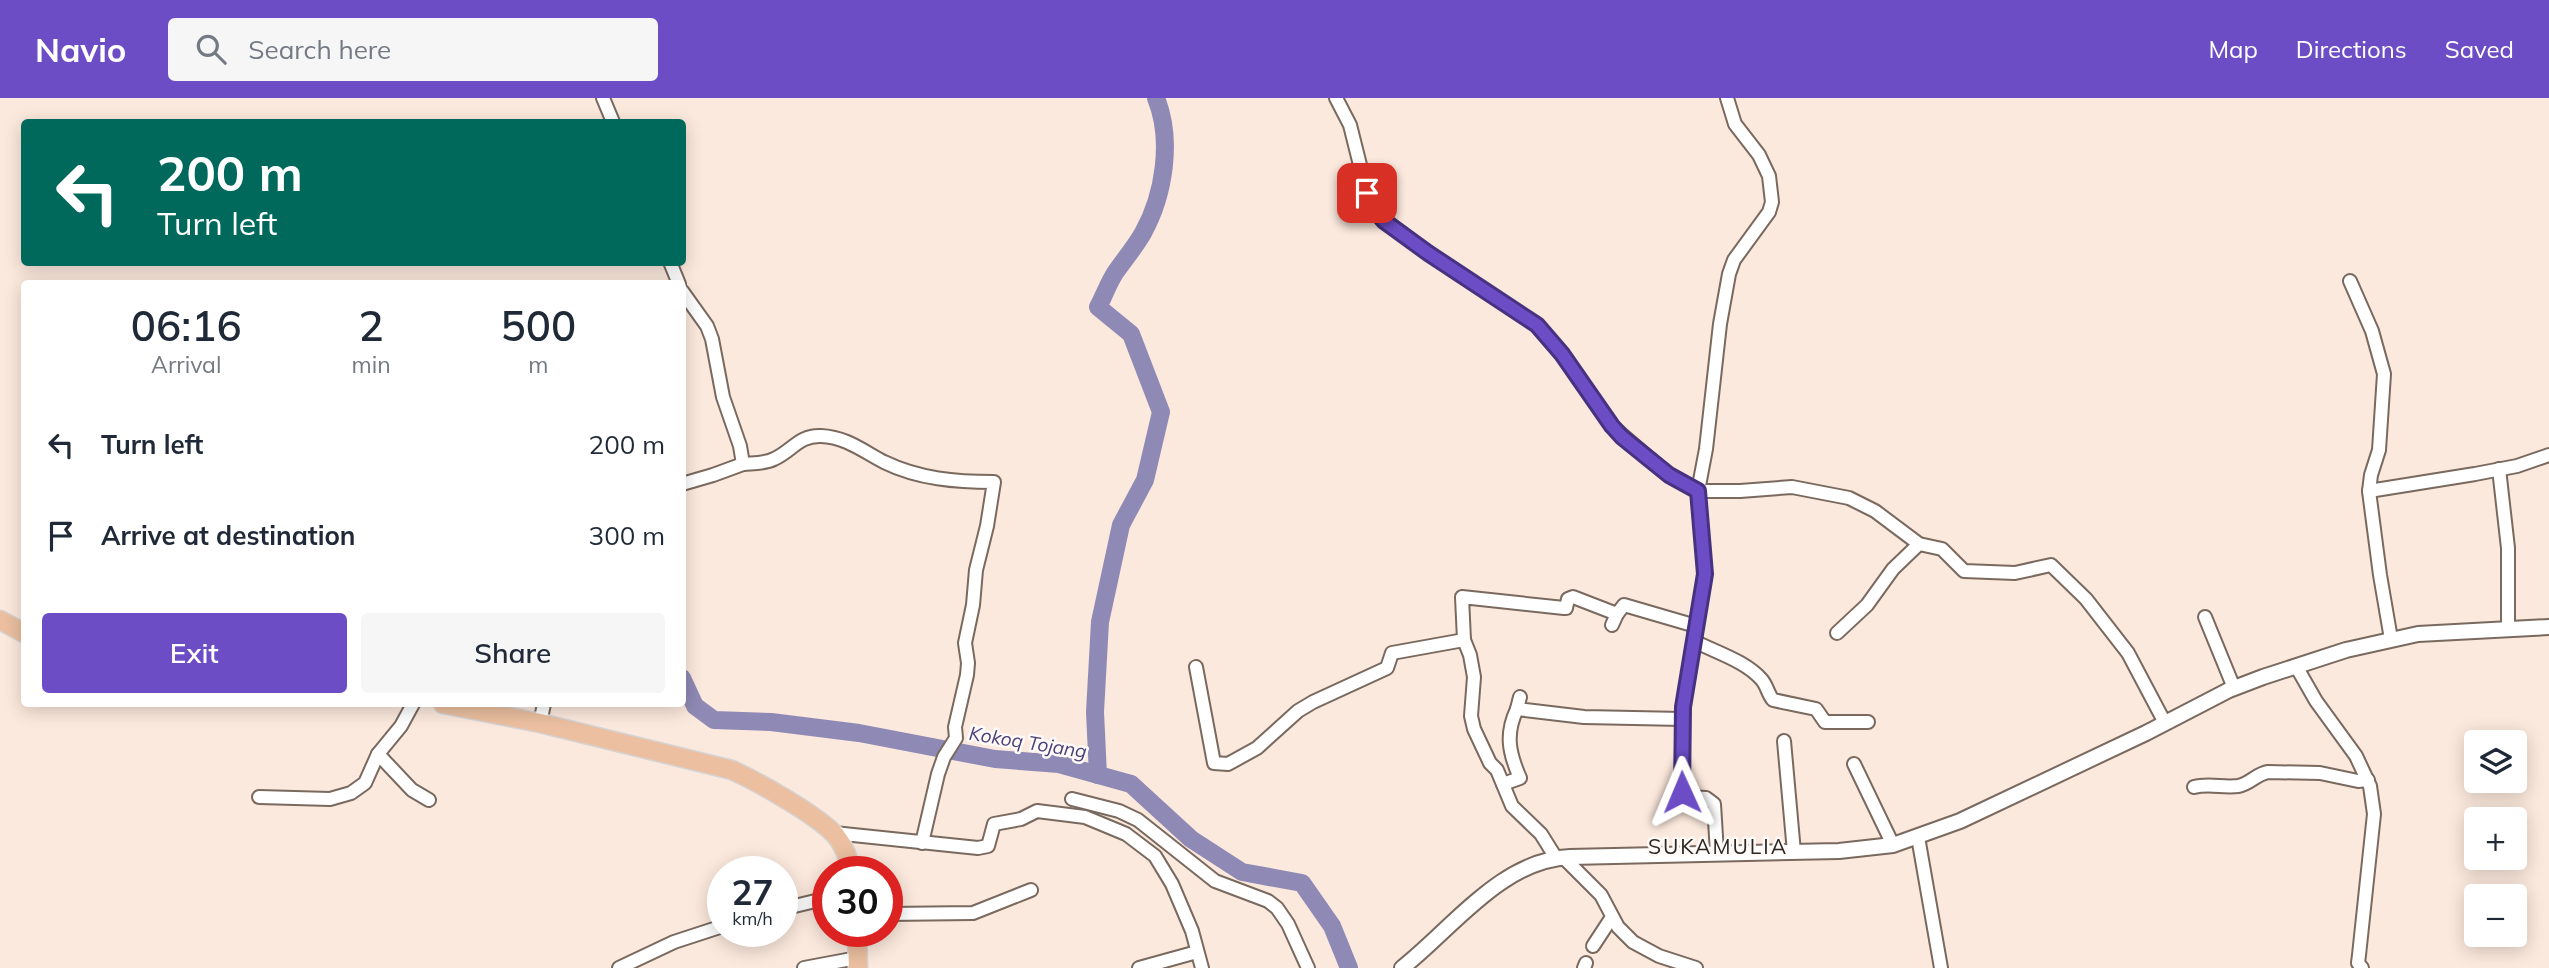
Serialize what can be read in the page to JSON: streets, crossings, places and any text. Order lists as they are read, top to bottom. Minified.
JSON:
{"districts":["SUKAMULIA"],"water":["Kokoq Tojang"],"page":{"header":"Navio","search":"Search here","nav":["Map","Directions","Saved"],"turn":["200 m","Turn left"],"eta":["06:16","Arrival","2","min","500","m"],"list":[{"name":"Turn left","value":"200 m"},{"name":"Arrive at destination","value":"300 m"}],"buttons":["Exit","Share"],"map_buttons":["+","−"],"speed":"27 km/h","limit":"30"}}
